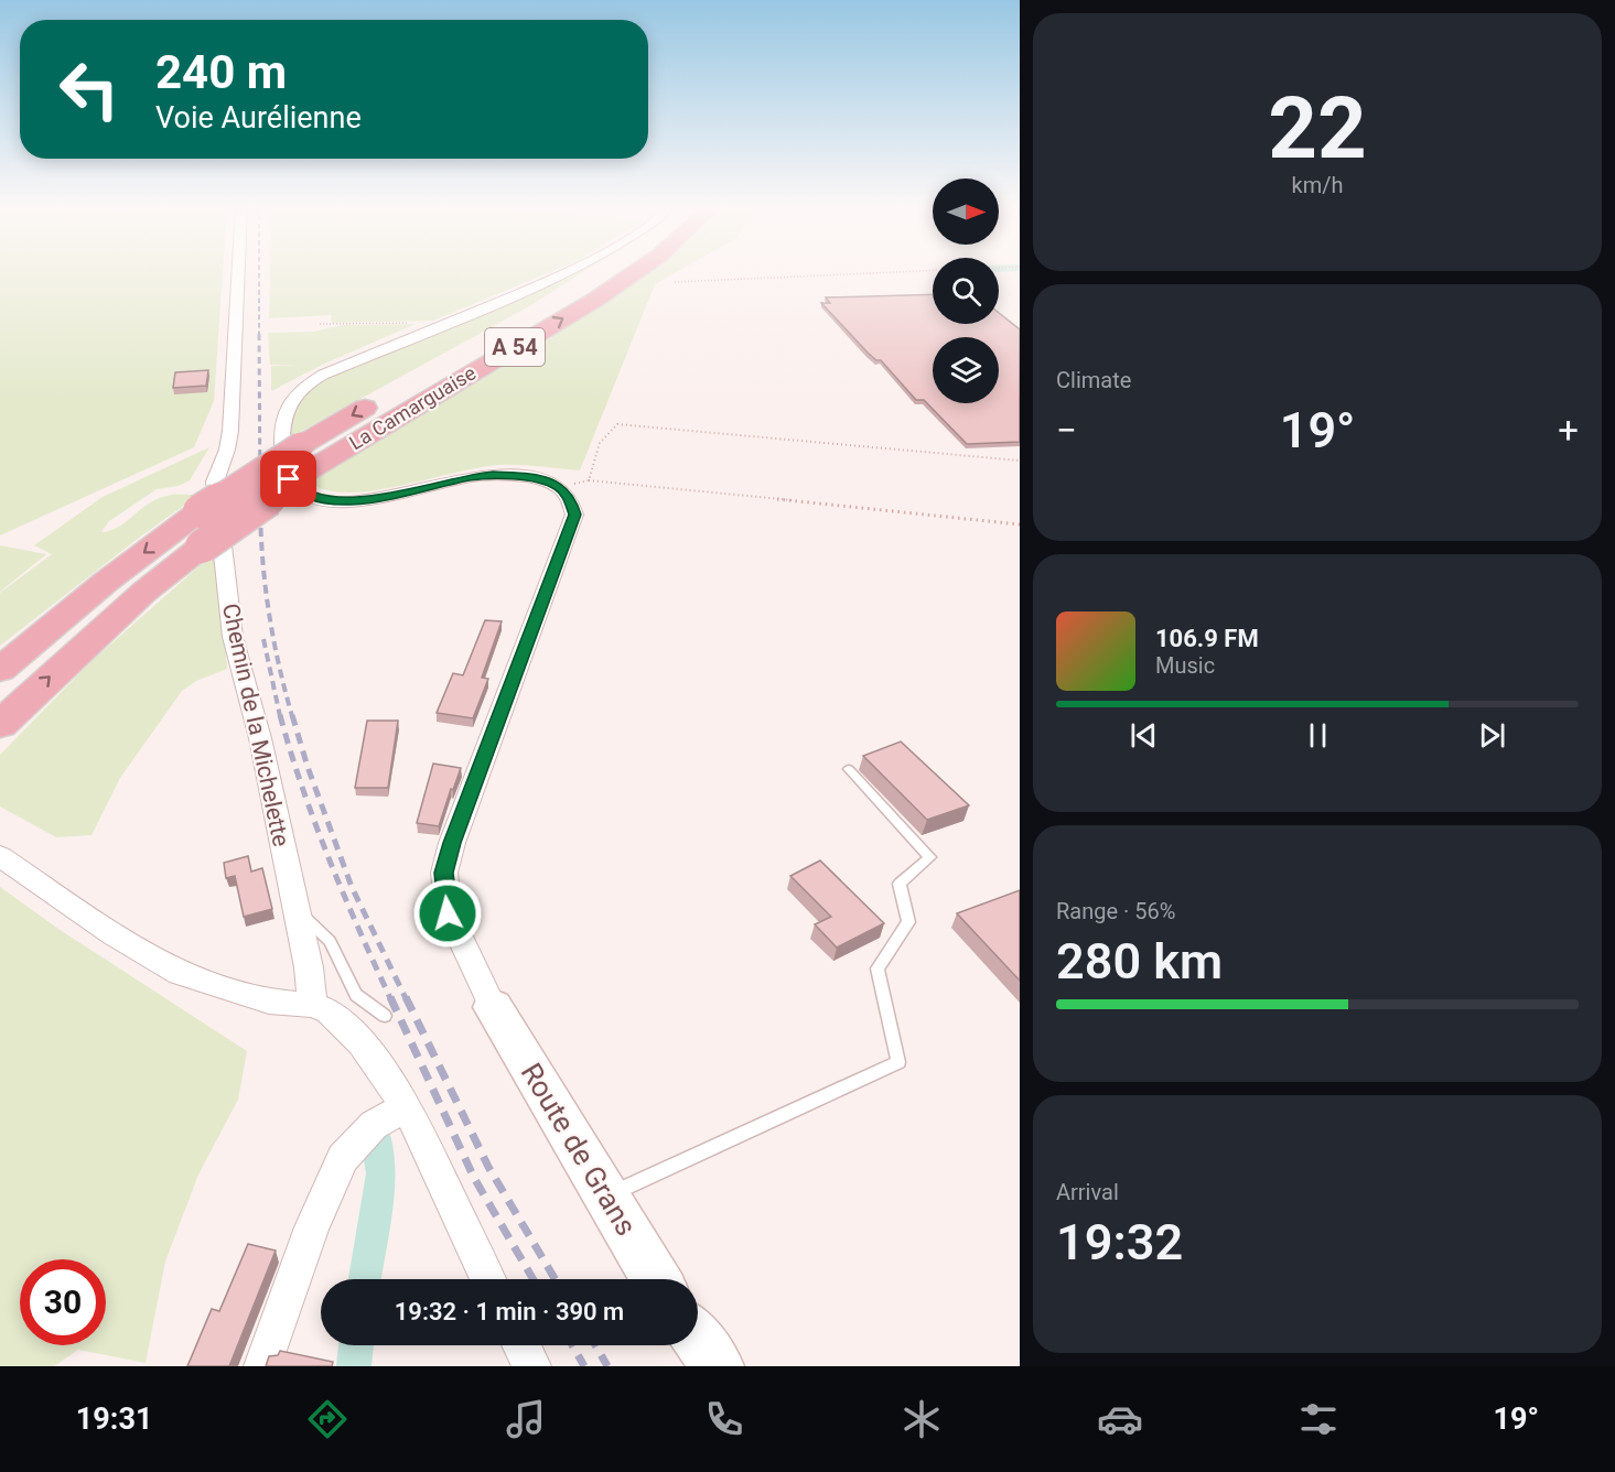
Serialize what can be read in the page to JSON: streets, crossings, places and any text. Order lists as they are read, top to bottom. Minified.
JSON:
{"streets":{"highway":["A 54","La Camarguaise"],"street":["Chemin de la Michelette","Route de Grans"]},"north":"right","page":{"tile":[["22","km/h"],"Climate",["Range · 56%","280 km"],["Arrival","19:32"]],"turn":["240 m","Voie Aurélienne"],"heat":["−","19°","+"],"song":["106.9 FM","Music"],"limit":"30","trip":"19:32 · 1 min · 390 m","tabs":["19:31","19°"]}}
